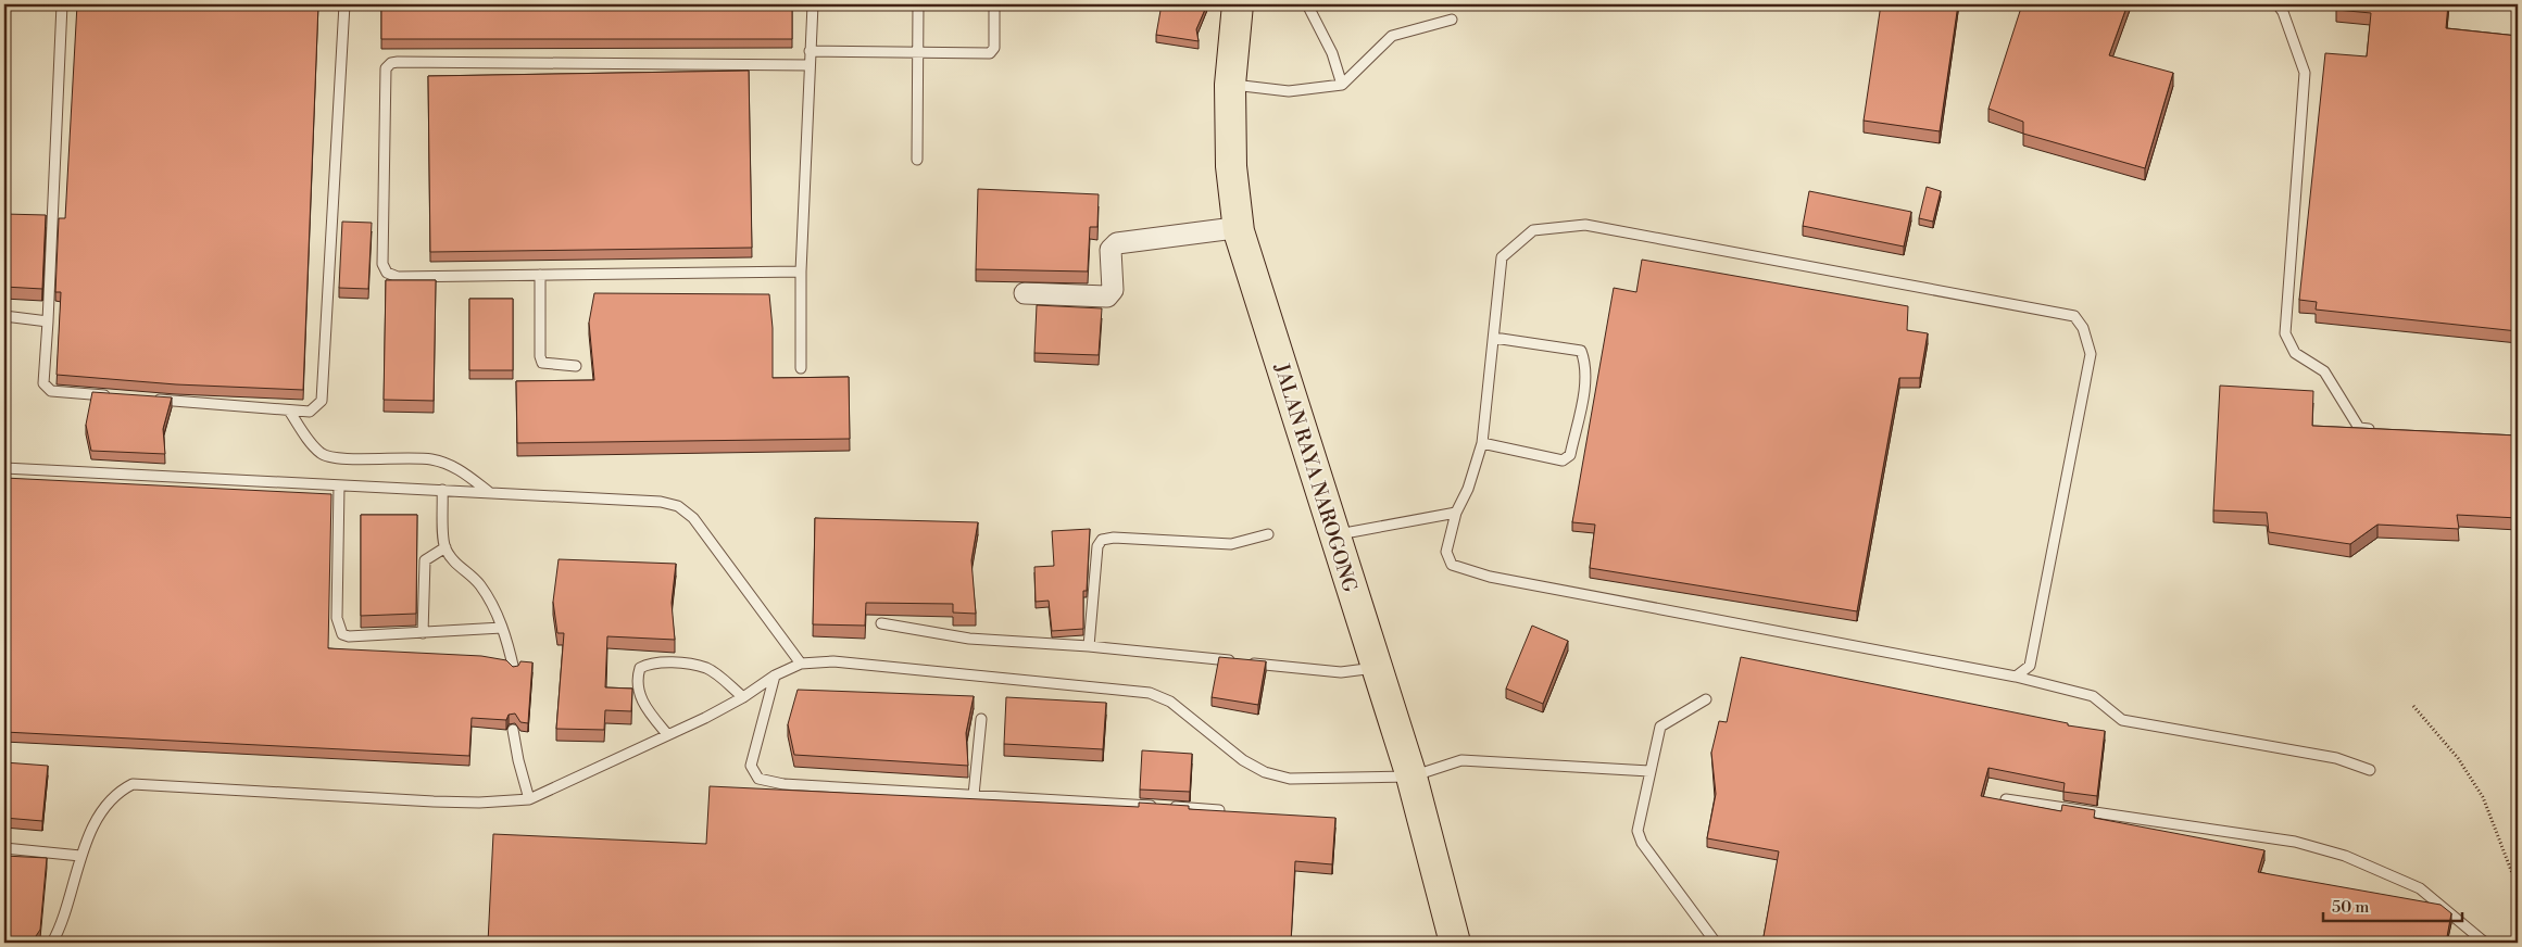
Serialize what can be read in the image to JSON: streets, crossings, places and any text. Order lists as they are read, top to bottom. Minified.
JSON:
{"streets":{"main road":["JALAN RAYA NAROGONG"]},"scale_bar":"50 m"}
